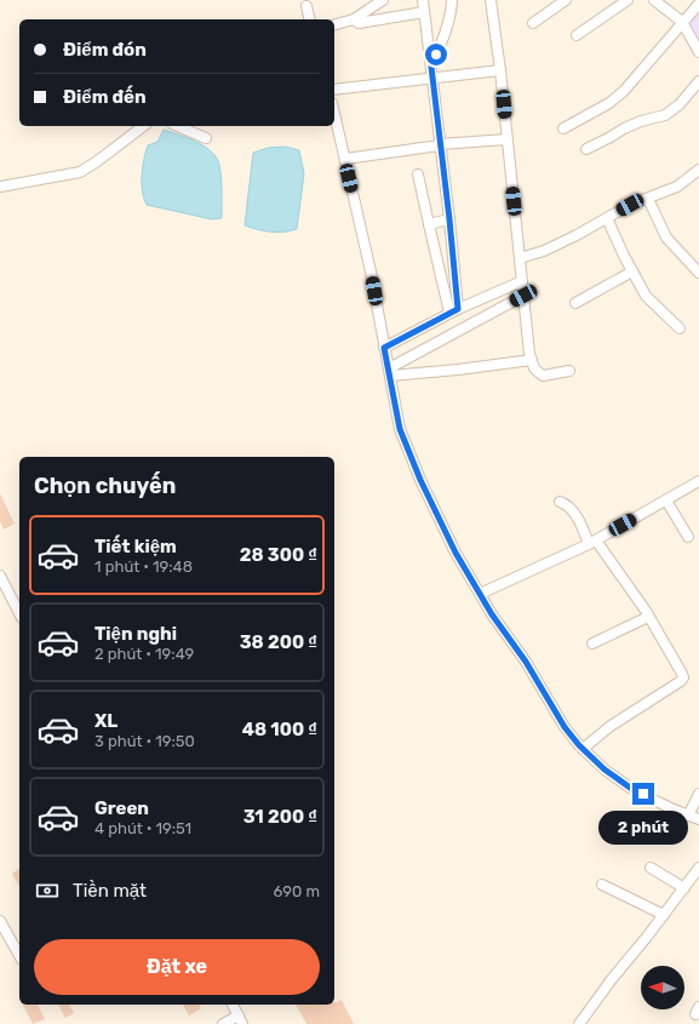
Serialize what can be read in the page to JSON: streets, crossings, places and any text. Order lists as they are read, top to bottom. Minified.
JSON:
{"north":"left","page":{"banner":["Điểm đón","Điểm đến"],"heading":"Chọn chuyến","list":[{"name":"Tiết kiệm","note":"1 phút · 19:48","value":"28 300 ₫"},{"name":"Tiện nghi","note":"2 phút · 19:49","value":"38 200 ₫"},{"name":"XL","note":"3 phút · 19:50","value":"48 100 ₫"},{"name":"Green","note":"4 phút · 19:51","value":"31 200 ₫"}],"bubble":"2 phút","pay":["Tiền mặt","690 m"],"buttons":"Đặt xe"}}
